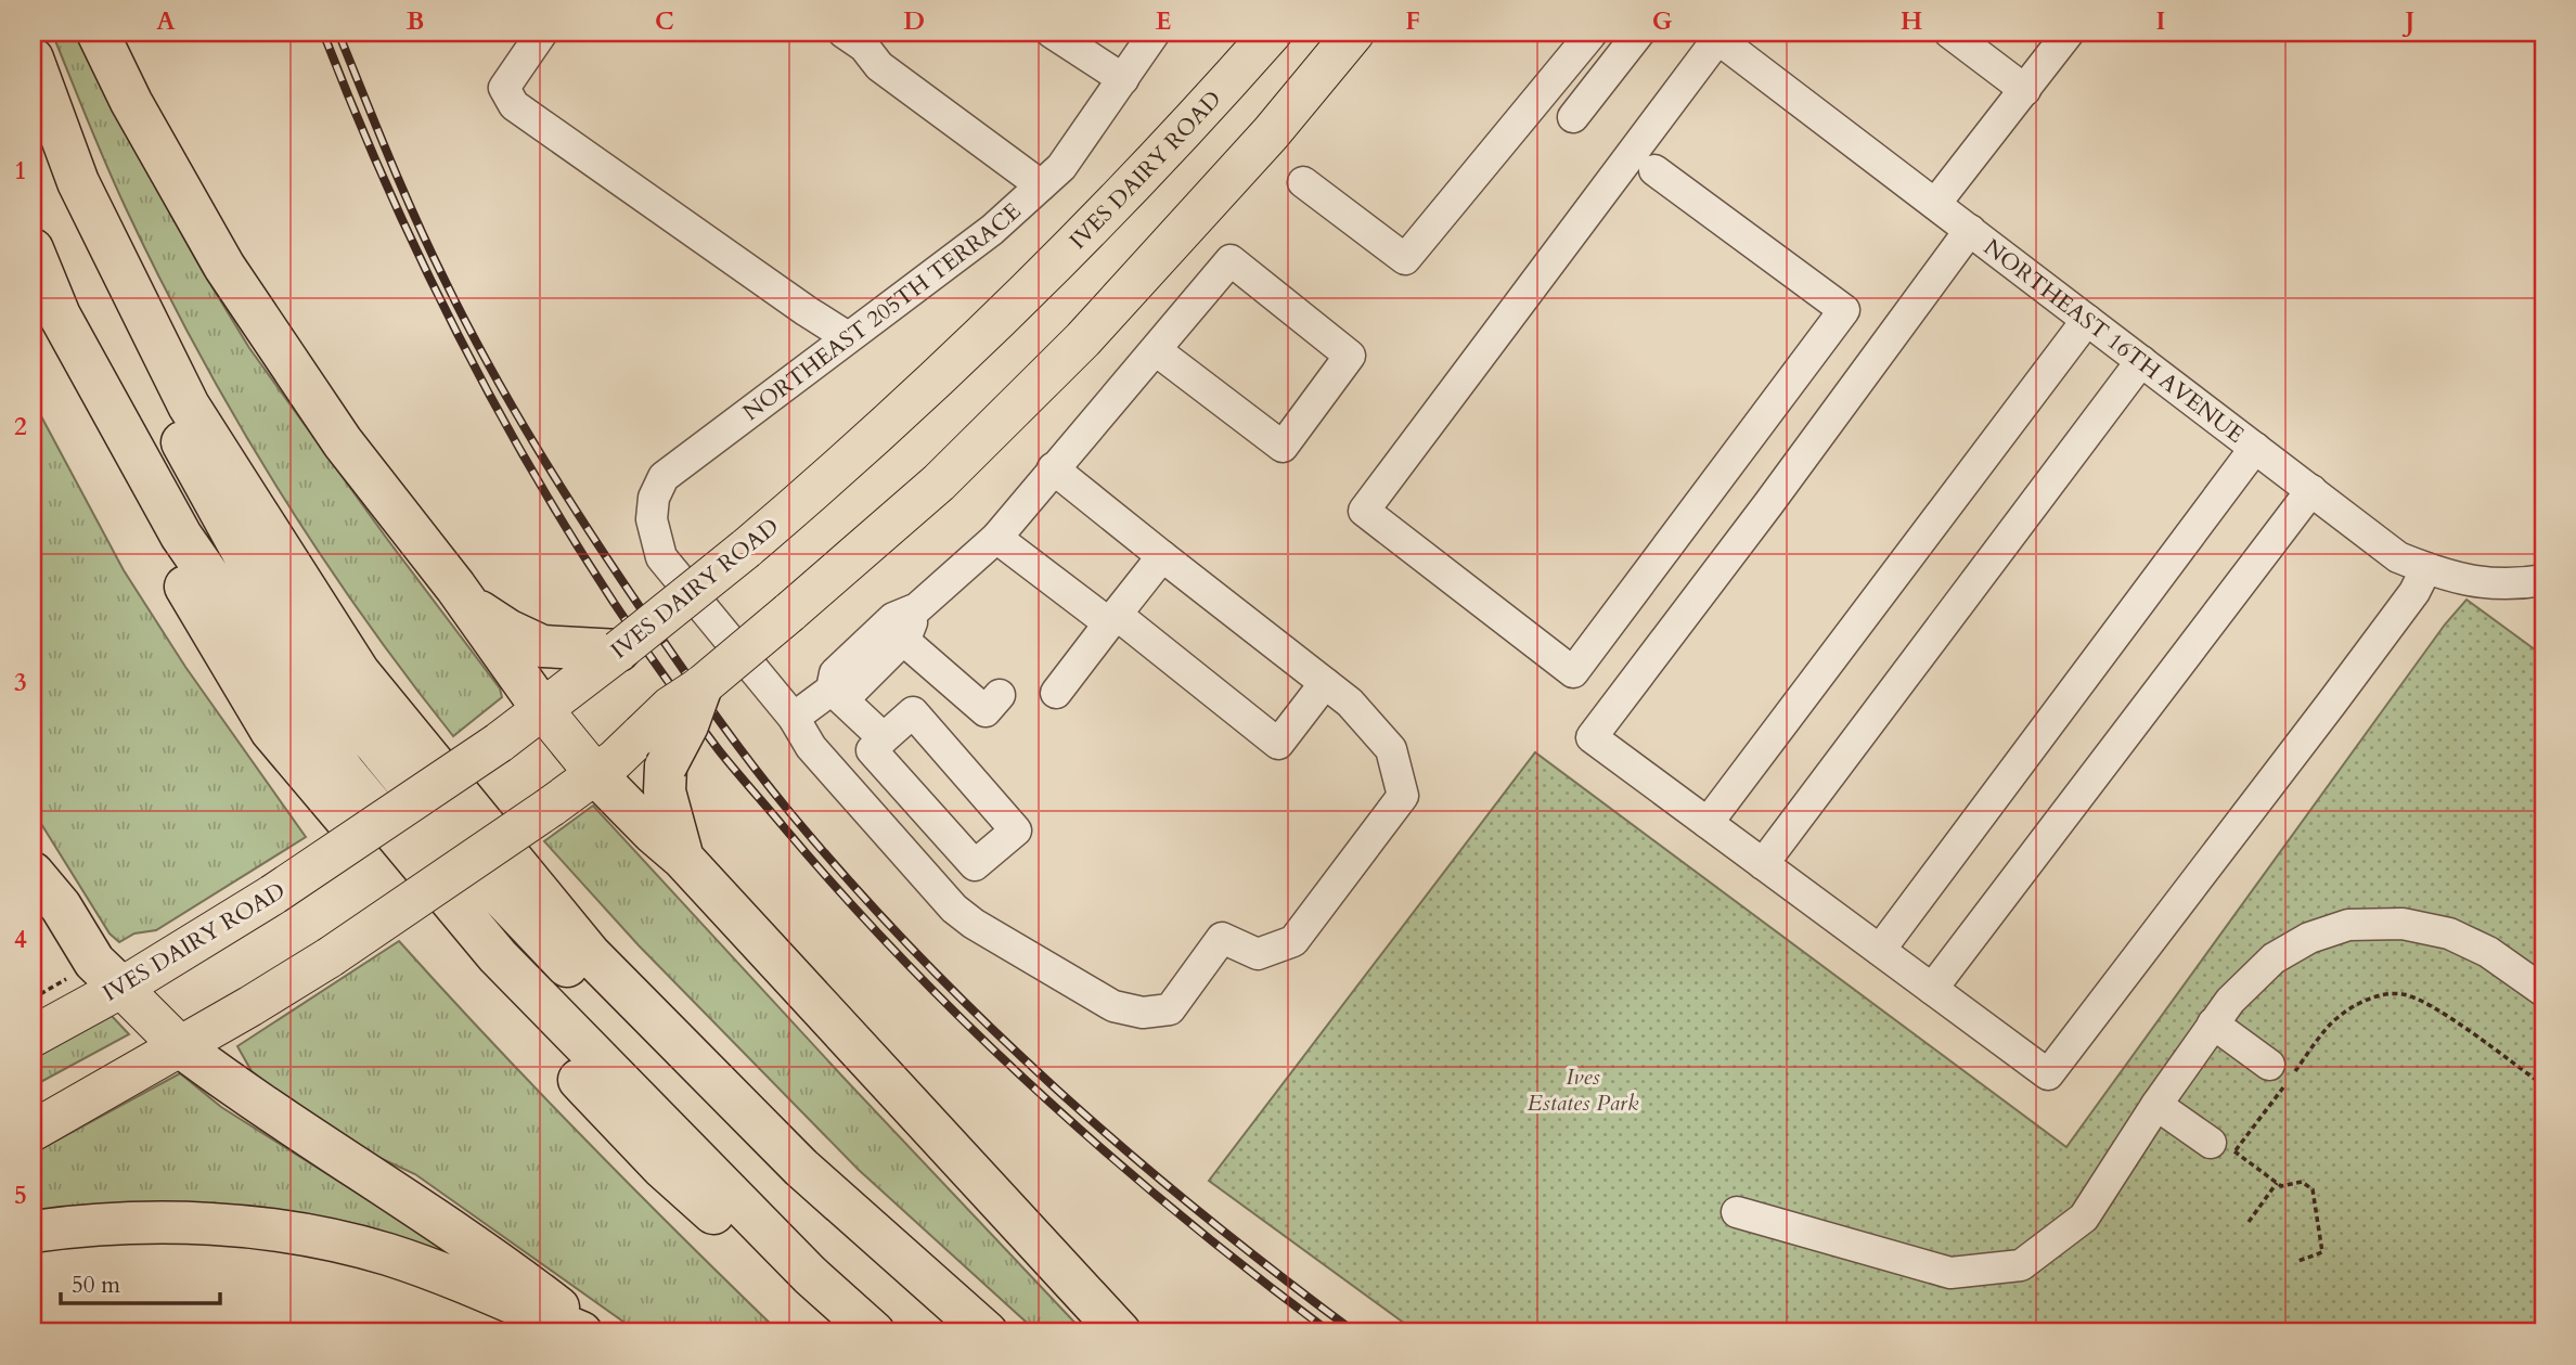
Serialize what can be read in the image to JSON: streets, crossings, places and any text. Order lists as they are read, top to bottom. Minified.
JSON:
{"streets":{"main road":["IVES DAIRY ROAD"],"street":["NORTHEAST 205TH TERRACE","NORTHEAST 16TH AVENUE"]},"parks":["Ives Estates Park"],"scale_bar":"50 m","grid":{"columns":["A","B","C","D","E","F","G","H","I","J"],"rows":["1","2","3","4","5"]}}
